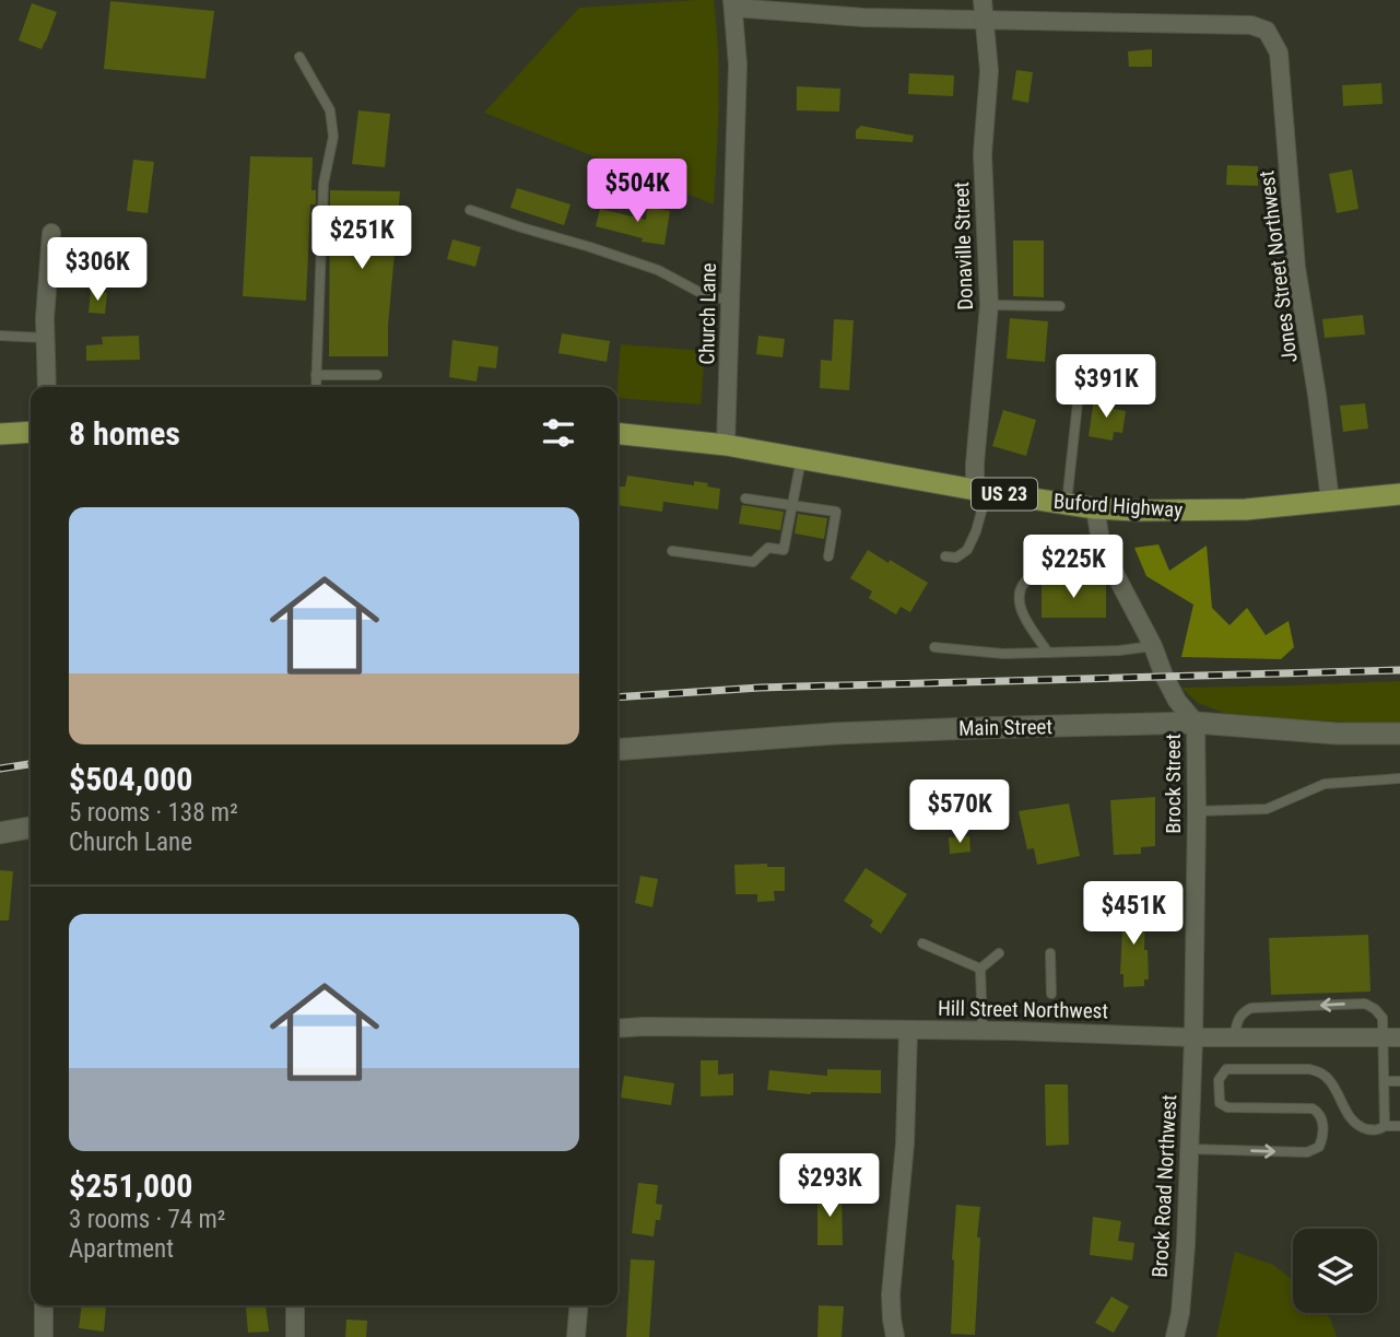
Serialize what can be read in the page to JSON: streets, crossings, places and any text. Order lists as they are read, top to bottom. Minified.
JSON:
{"streets":{"main road":["US 23","Buford Highway"],"street":["Donaville Street","Jones Street Northwest","Church Lane","Main Street","Brock Street","Hill Street Northwest","Brock Road Northwest"]},"crossings":[["Donaville Street","Jones Street Northwest"],["Donaville Street","Buford Highway"],["Jones Street Northwest","Buford Highway"],["Church Lane","Buford Highway"],["Buford Highway","Brock Street"],["Main Street","Brock Street"],["Brock Street","Hill Street Northwest"],["Brock Street","Brock Road Northwest"],["Hill Street Northwest","Brock Road Northwest"]],"page":{"price":["$504K","$251K","$306K","$391K","$225K","$570K","$451K","$293K"],"heading":"8 homes","list":[{"name":"$504,000","note":"5 rooms · 138 m² · Church Lane"},{"name":"$251,000","note":"3 rooms · 74 m² · Apartment"}]}}
